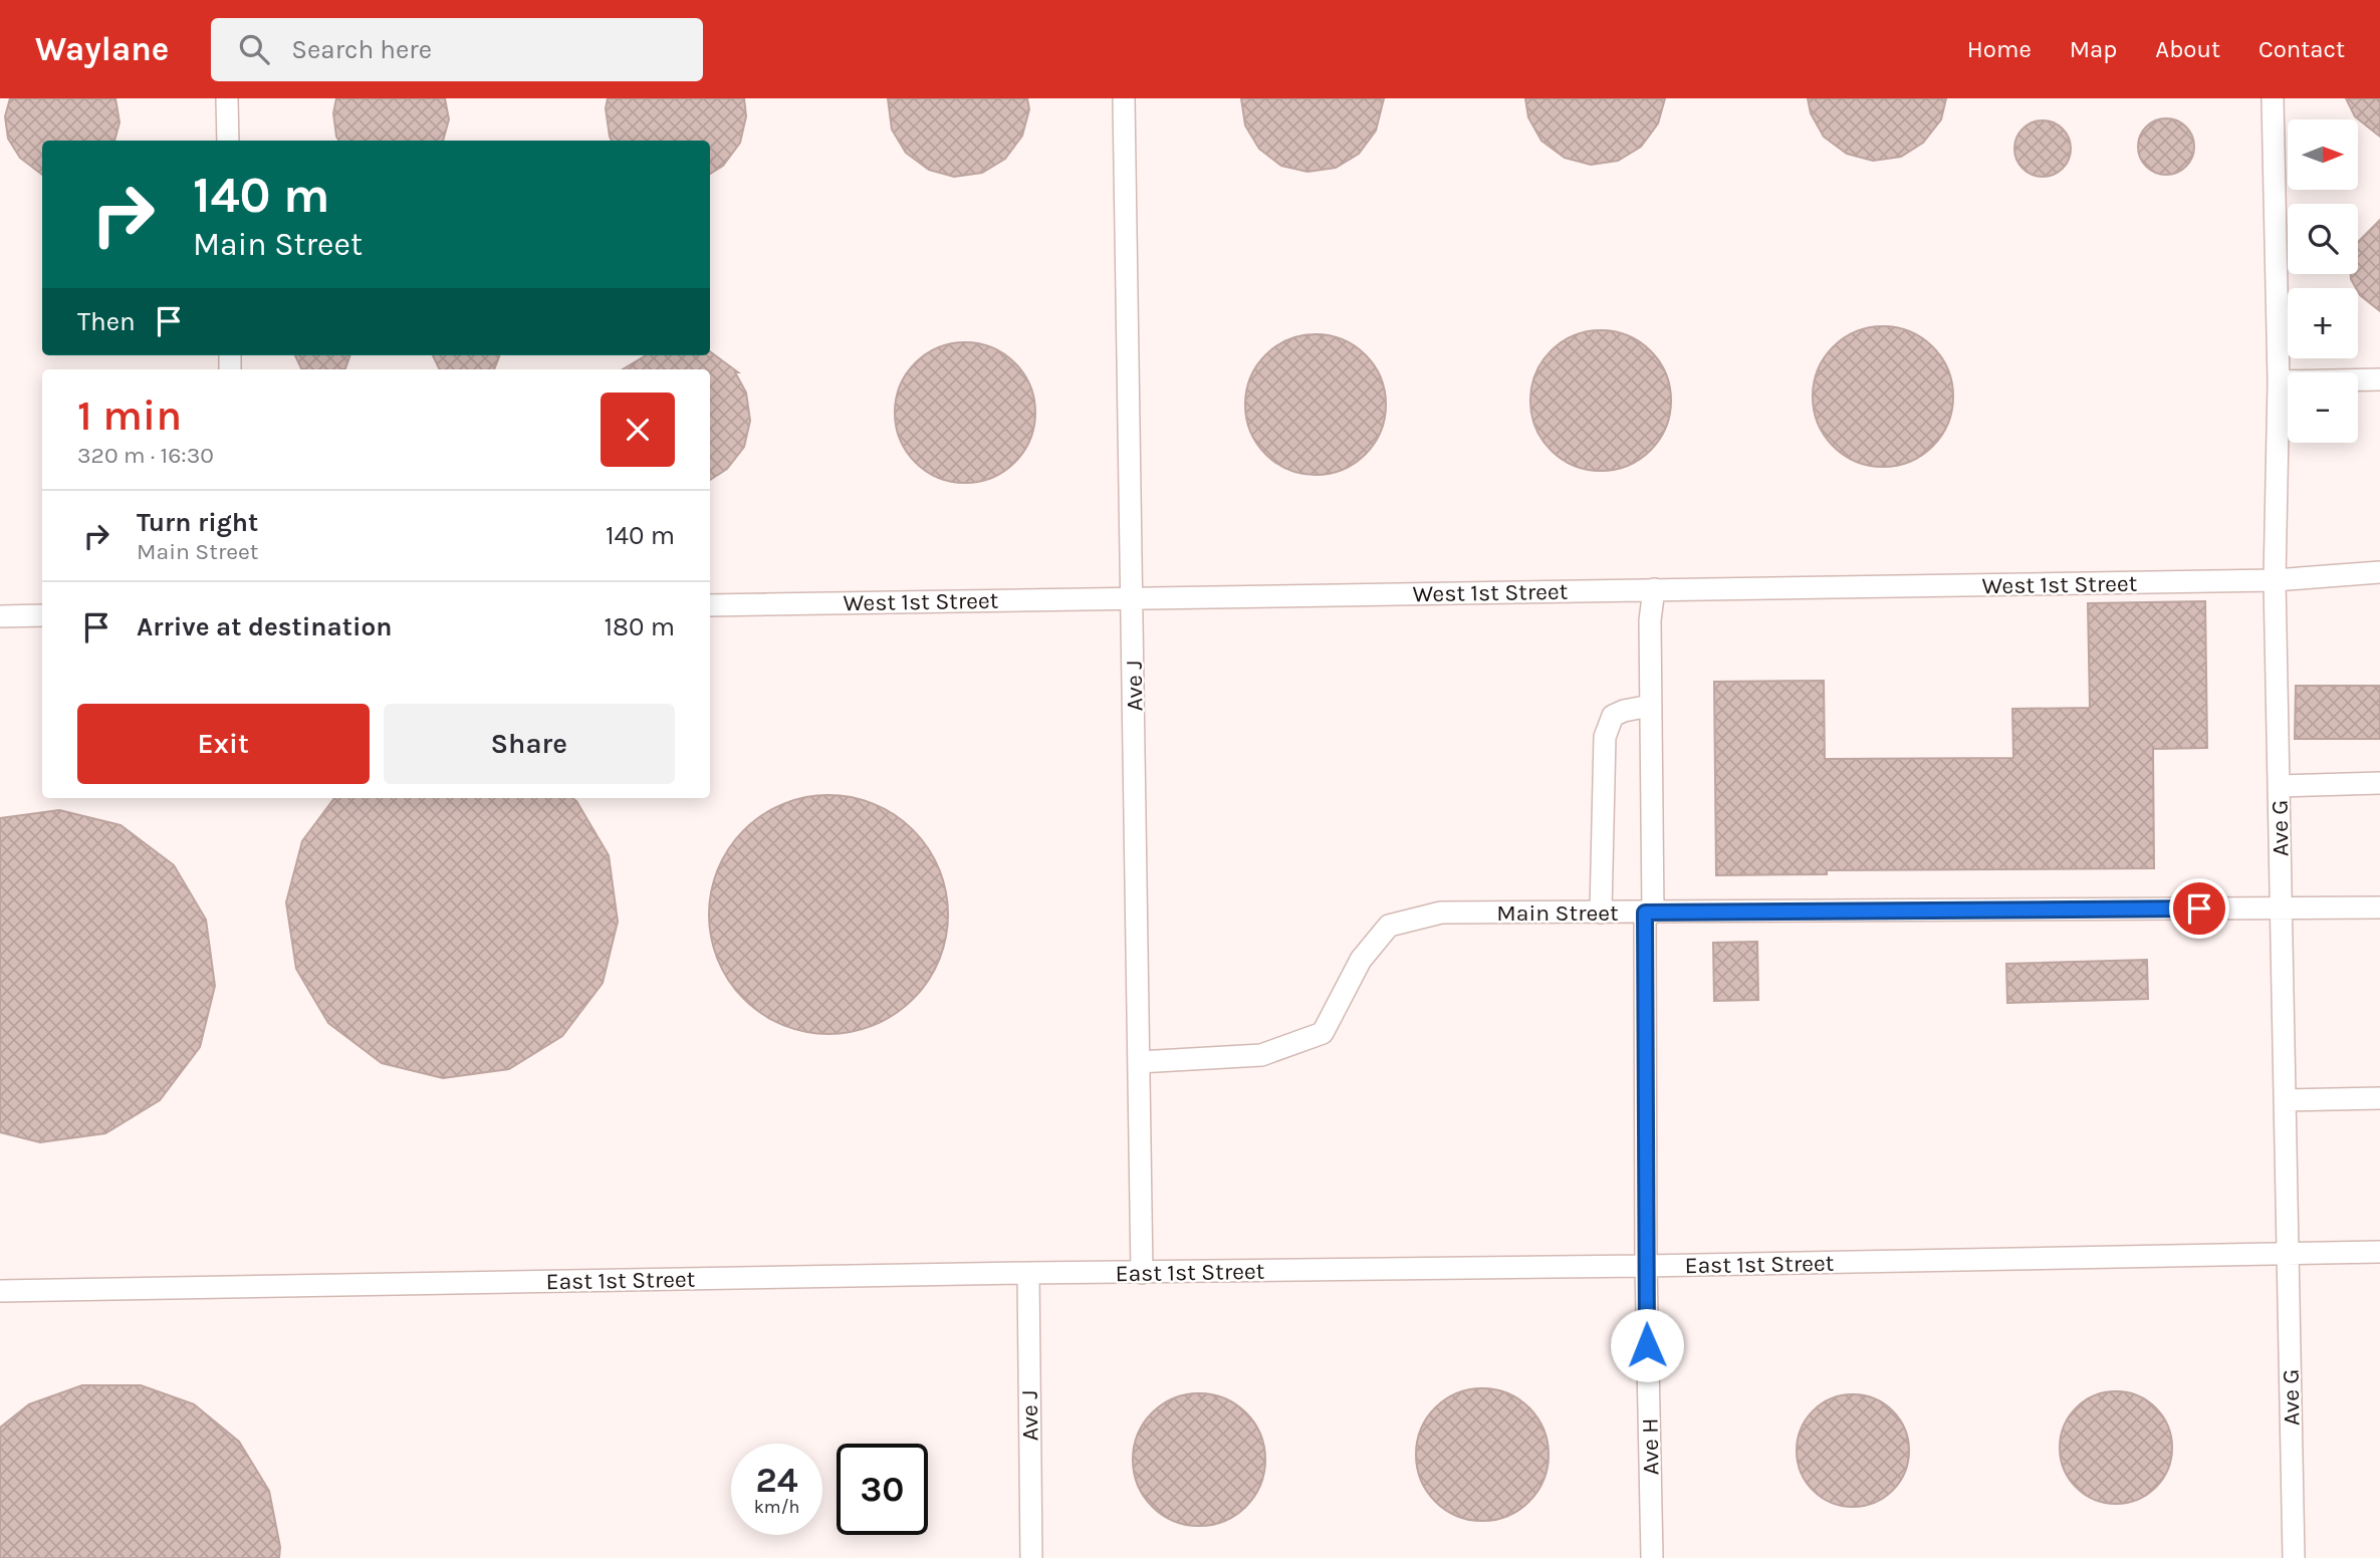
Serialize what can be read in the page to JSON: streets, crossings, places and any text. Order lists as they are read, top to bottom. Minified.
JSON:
{"streets":{"street":["West 1st Street","Ave J","Ave G","Main Street","East 1st Street","Ave H"]},"crossings":[["West 1st Street","Ave J"],["West 1st Street","Ave G"],["West 1st Street","Ave H"],["Ave J","Main Street"],["Ave J","East 1st Street"],["Ave G","Main Street"],["Ave G","East 1st Street"],["Main Street","Ave H"],["East 1st Street","Ave H"]],"north":"right","page":{"header":"Waylane","search":"Search here","nav":["Home","Map","About","Contact"],"map_buttons":["+","−"],"turn":["140 m","Main Street"],"then":"Then","heading":["1 min","320 m · 16:30"],"list":[{"name":"Turn right","note":"Main Street","value":"140 m"},{"name":"Arrive at destination","value":"180 m"}],"buttons":["Exit","Share"],"speed":"24 km/h","limit":"30"}}
